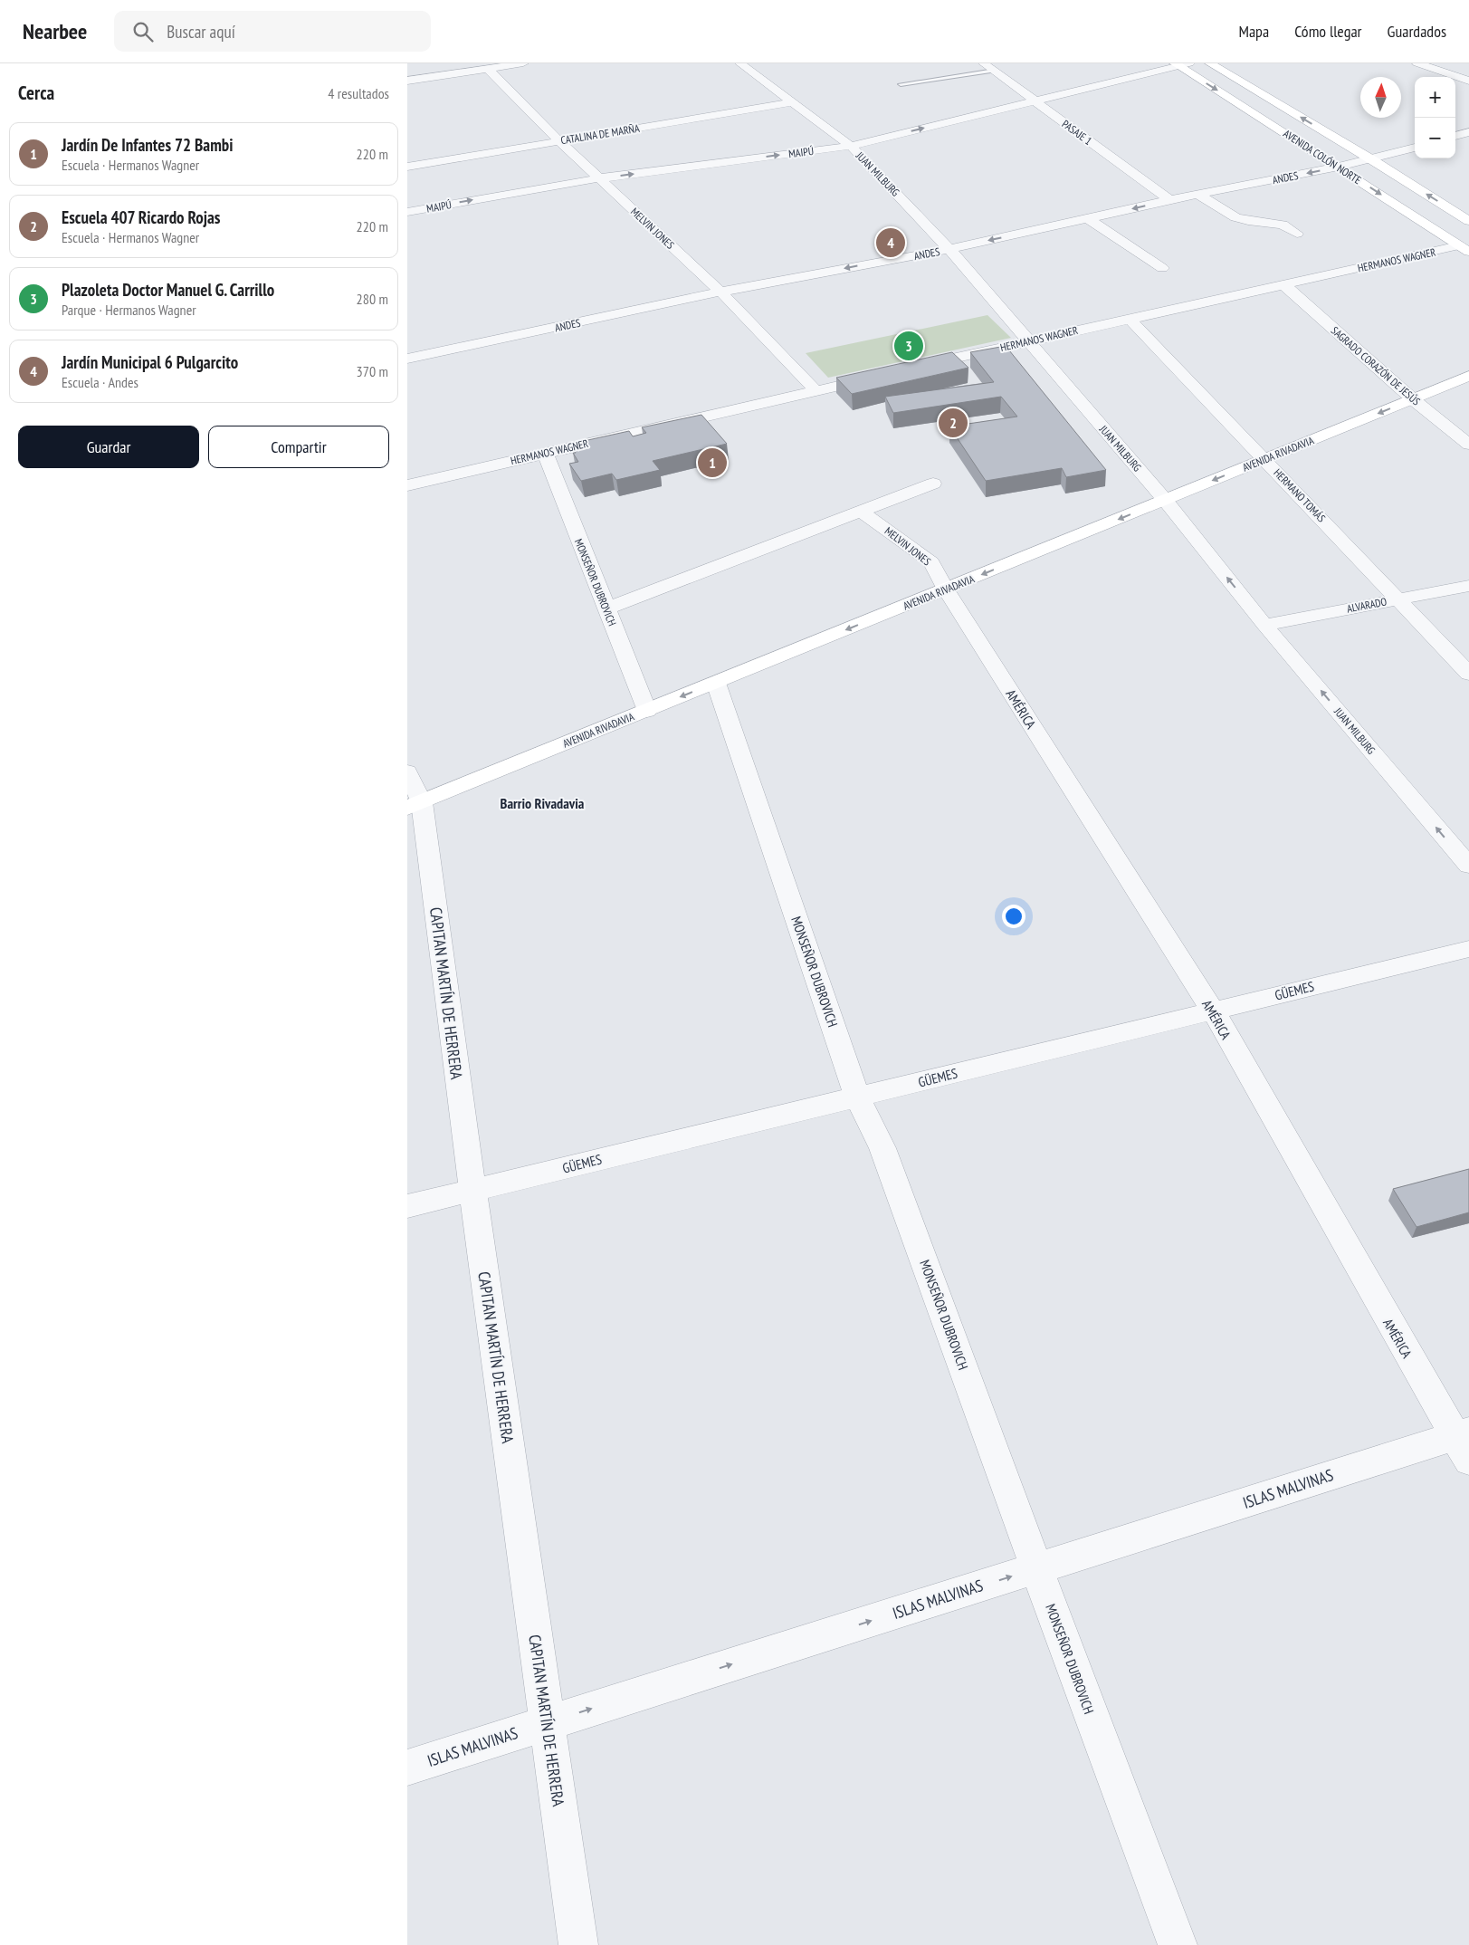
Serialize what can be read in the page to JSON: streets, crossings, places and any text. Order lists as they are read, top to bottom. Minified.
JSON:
{"streets":{"main road":["AVENIDA COLÓN NORTE","AVENIDA RIVADAVIA"],"street":["PASAJE 1","CATALINA DE MARÑA","MAIPÚ","JUAN MILBURG","ANDES","MELVIN JONES","HERMANOS WAGNER","SAGRADO CORAZÓN DE JESÚS","HERMANO TOMÁS","MONSEÑOR DUBROVICH","ALVARADO","AMÉRICA","GÜEMES","CAPITAN MARTÍN DE HERRERA","ISLAS MALVINAS"]},"crossings":[["PASAJE 1","MAIPÚ"],["PASAJE 1","ANDES"],["CATALINA DE MARÑA","JUAN MILBURG"],["CATALINA DE MARÑA","MELVIN JONES"],["MAIPÚ","AVENIDA COLÓN NORTE"],["MAIPÚ","JUAN MILBURG"],["MAIPÚ","MELVIN JONES"],["AVENIDA COLÓN NORTE","ANDES"],["AVENIDA COLÓN NORTE","HERMANOS WAGNER"],["JUAN MILBURG","ANDES"],["JUAN MILBURG","HERMANOS WAGNER"],["JUAN MILBURG","AVENIDA RIVADAVIA"],["JUAN MILBURG","ALVARADO"],["ANDES","MELVIN JONES"],["MELVIN JONES","HERMANOS WAGNER"],["MELVIN JONES","AVENIDA RIVADAVIA"],["MELVIN JONES","AMÉRICA"],["HERMANOS WAGNER","SAGRADO CORAZÓN DE JESÚS"],["HERMANOS WAGNER","HERMANO TOMÁS"],["HERMANOS WAGNER","MONSEÑOR DUBROVICH"],["SAGRADO CORAZÓN DE JESÚS","AVENIDA RIVADAVIA"],["AVENIDA RIVADAVIA","HERMANO TOMÁS"],["AVENIDA RIVADAVIA","MONSEÑOR DUBROVICH"],["AVENIDA RIVADAVIA","AMÉRICA"],["AVENIDA RIVADAVIA","CAPITAN MARTÍN DE HERRERA"],["HERMANO TOMÁS","ALVARADO"],["MONSEÑOR DUBROVICH","GÜEMES"],["MONSEÑOR DUBROVICH","ISLAS MALVINAS"],["AMÉRICA","GÜEMES"],["AMÉRICA","ISLAS MALVINAS"],["GÜEMES","CAPITAN MARTÍN DE HERRERA"],["CAPITAN MARTÍN DE HERRERA","ISLAS MALVINAS"]],"one_way":["MAIPÚ","JUAN MILBURG","ANDES","AVENIDA RIVADAVIA","ISLAS MALVINAS"],"districts":["Barrio Rivadavia"],"north":"top","page":{"header":"Nearbee","search":"Buscar aquí","nav":["Mapa","Cómo llegar","Guardados"],"heading":["Cerca","4 resultados"],"map_buttons":["+","−"],"list":[{"mark":"1","name":"Jardín De Infantes 72 Bambi","note":"Escuela · Hermanos Wagner","value":"220 m"},{"mark":"2","name":"Escuela 407 Ricardo Rojas","note":"Escuela · Hermanos Wagner","value":"220 m"},{"mark":"3","name":"Plazoleta Doctor Manuel G. Carrillo","note":"Parque · Hermanos Wagner","value":"280 m"},{"mark":"4","name":"Jardín Municipal 6 Pulgarcito","note":"Escuela · Andes","value":"370 m"}],"pins":["4","3","2","1"],"buttons":["Guardar","Compartir"]}}
